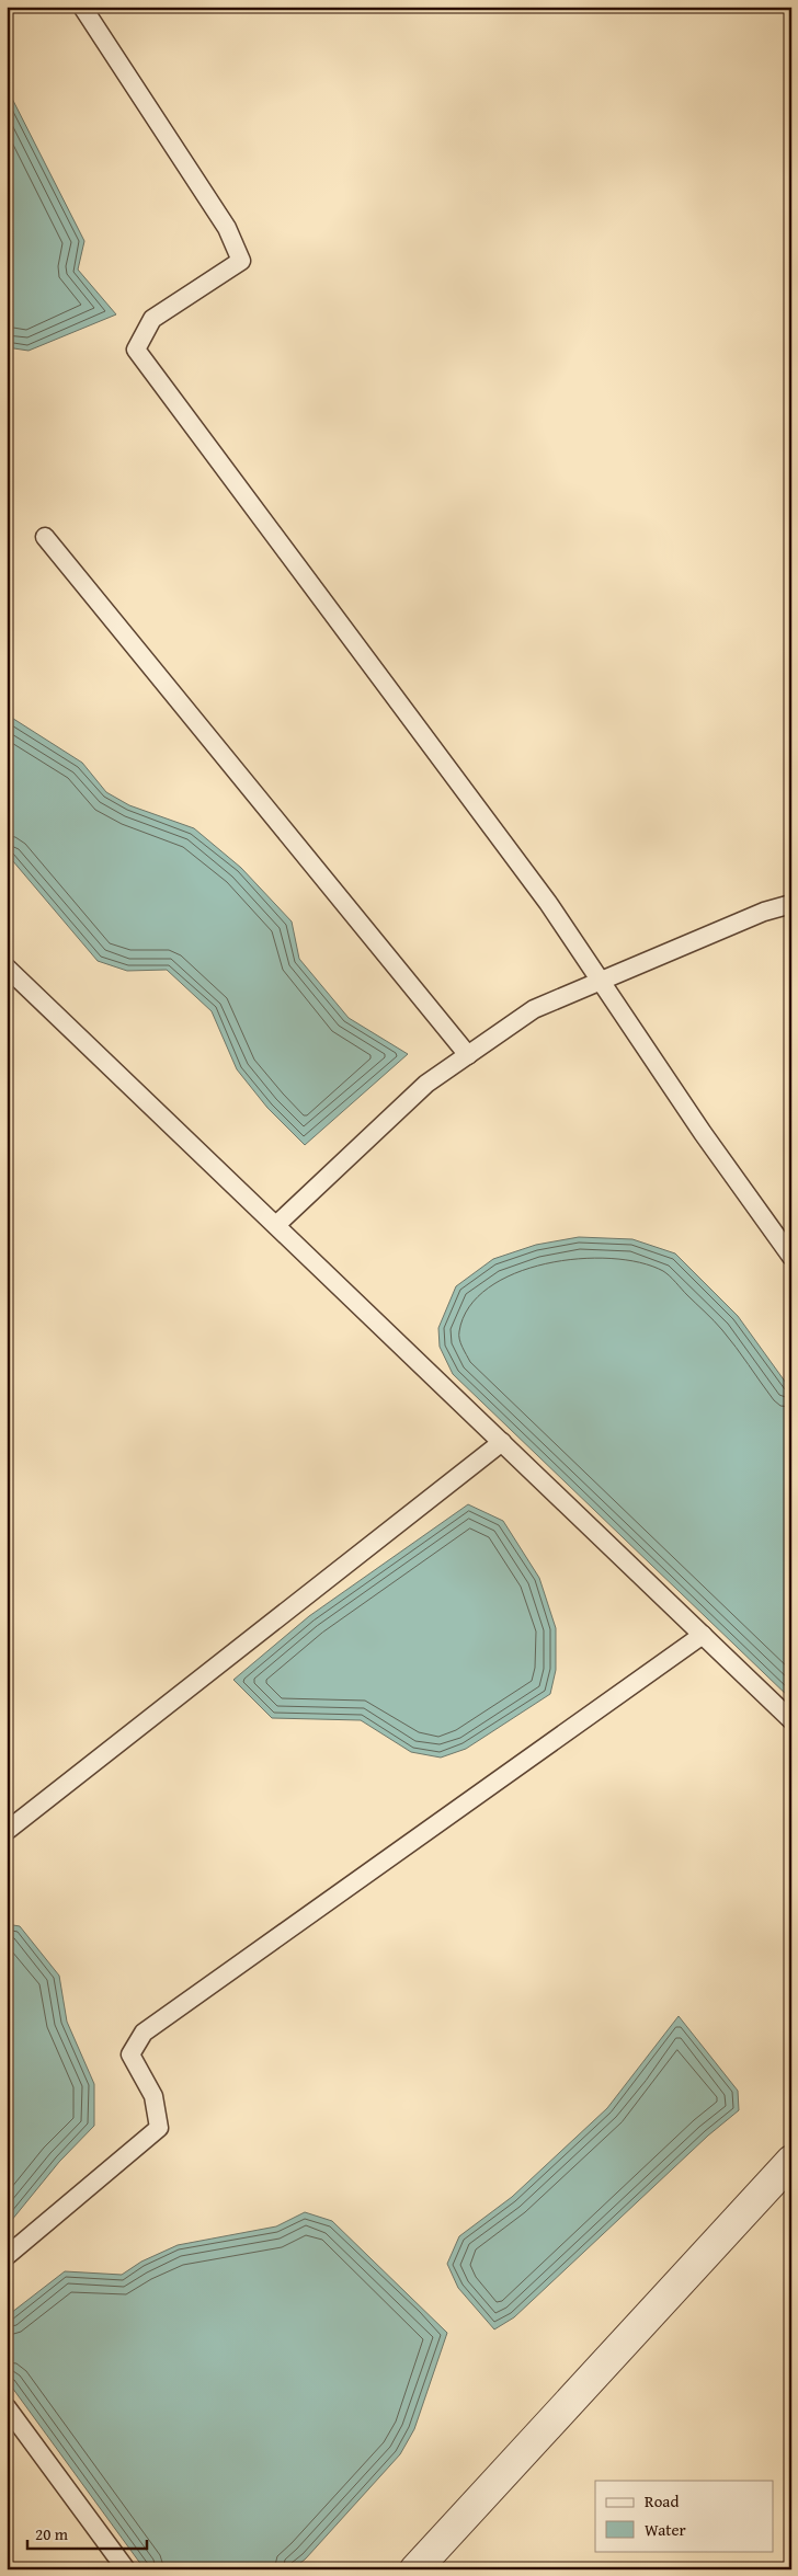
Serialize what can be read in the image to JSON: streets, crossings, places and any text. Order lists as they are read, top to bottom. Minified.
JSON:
{"legend":["Road","Water"],"scale_bar":"20 m"}
